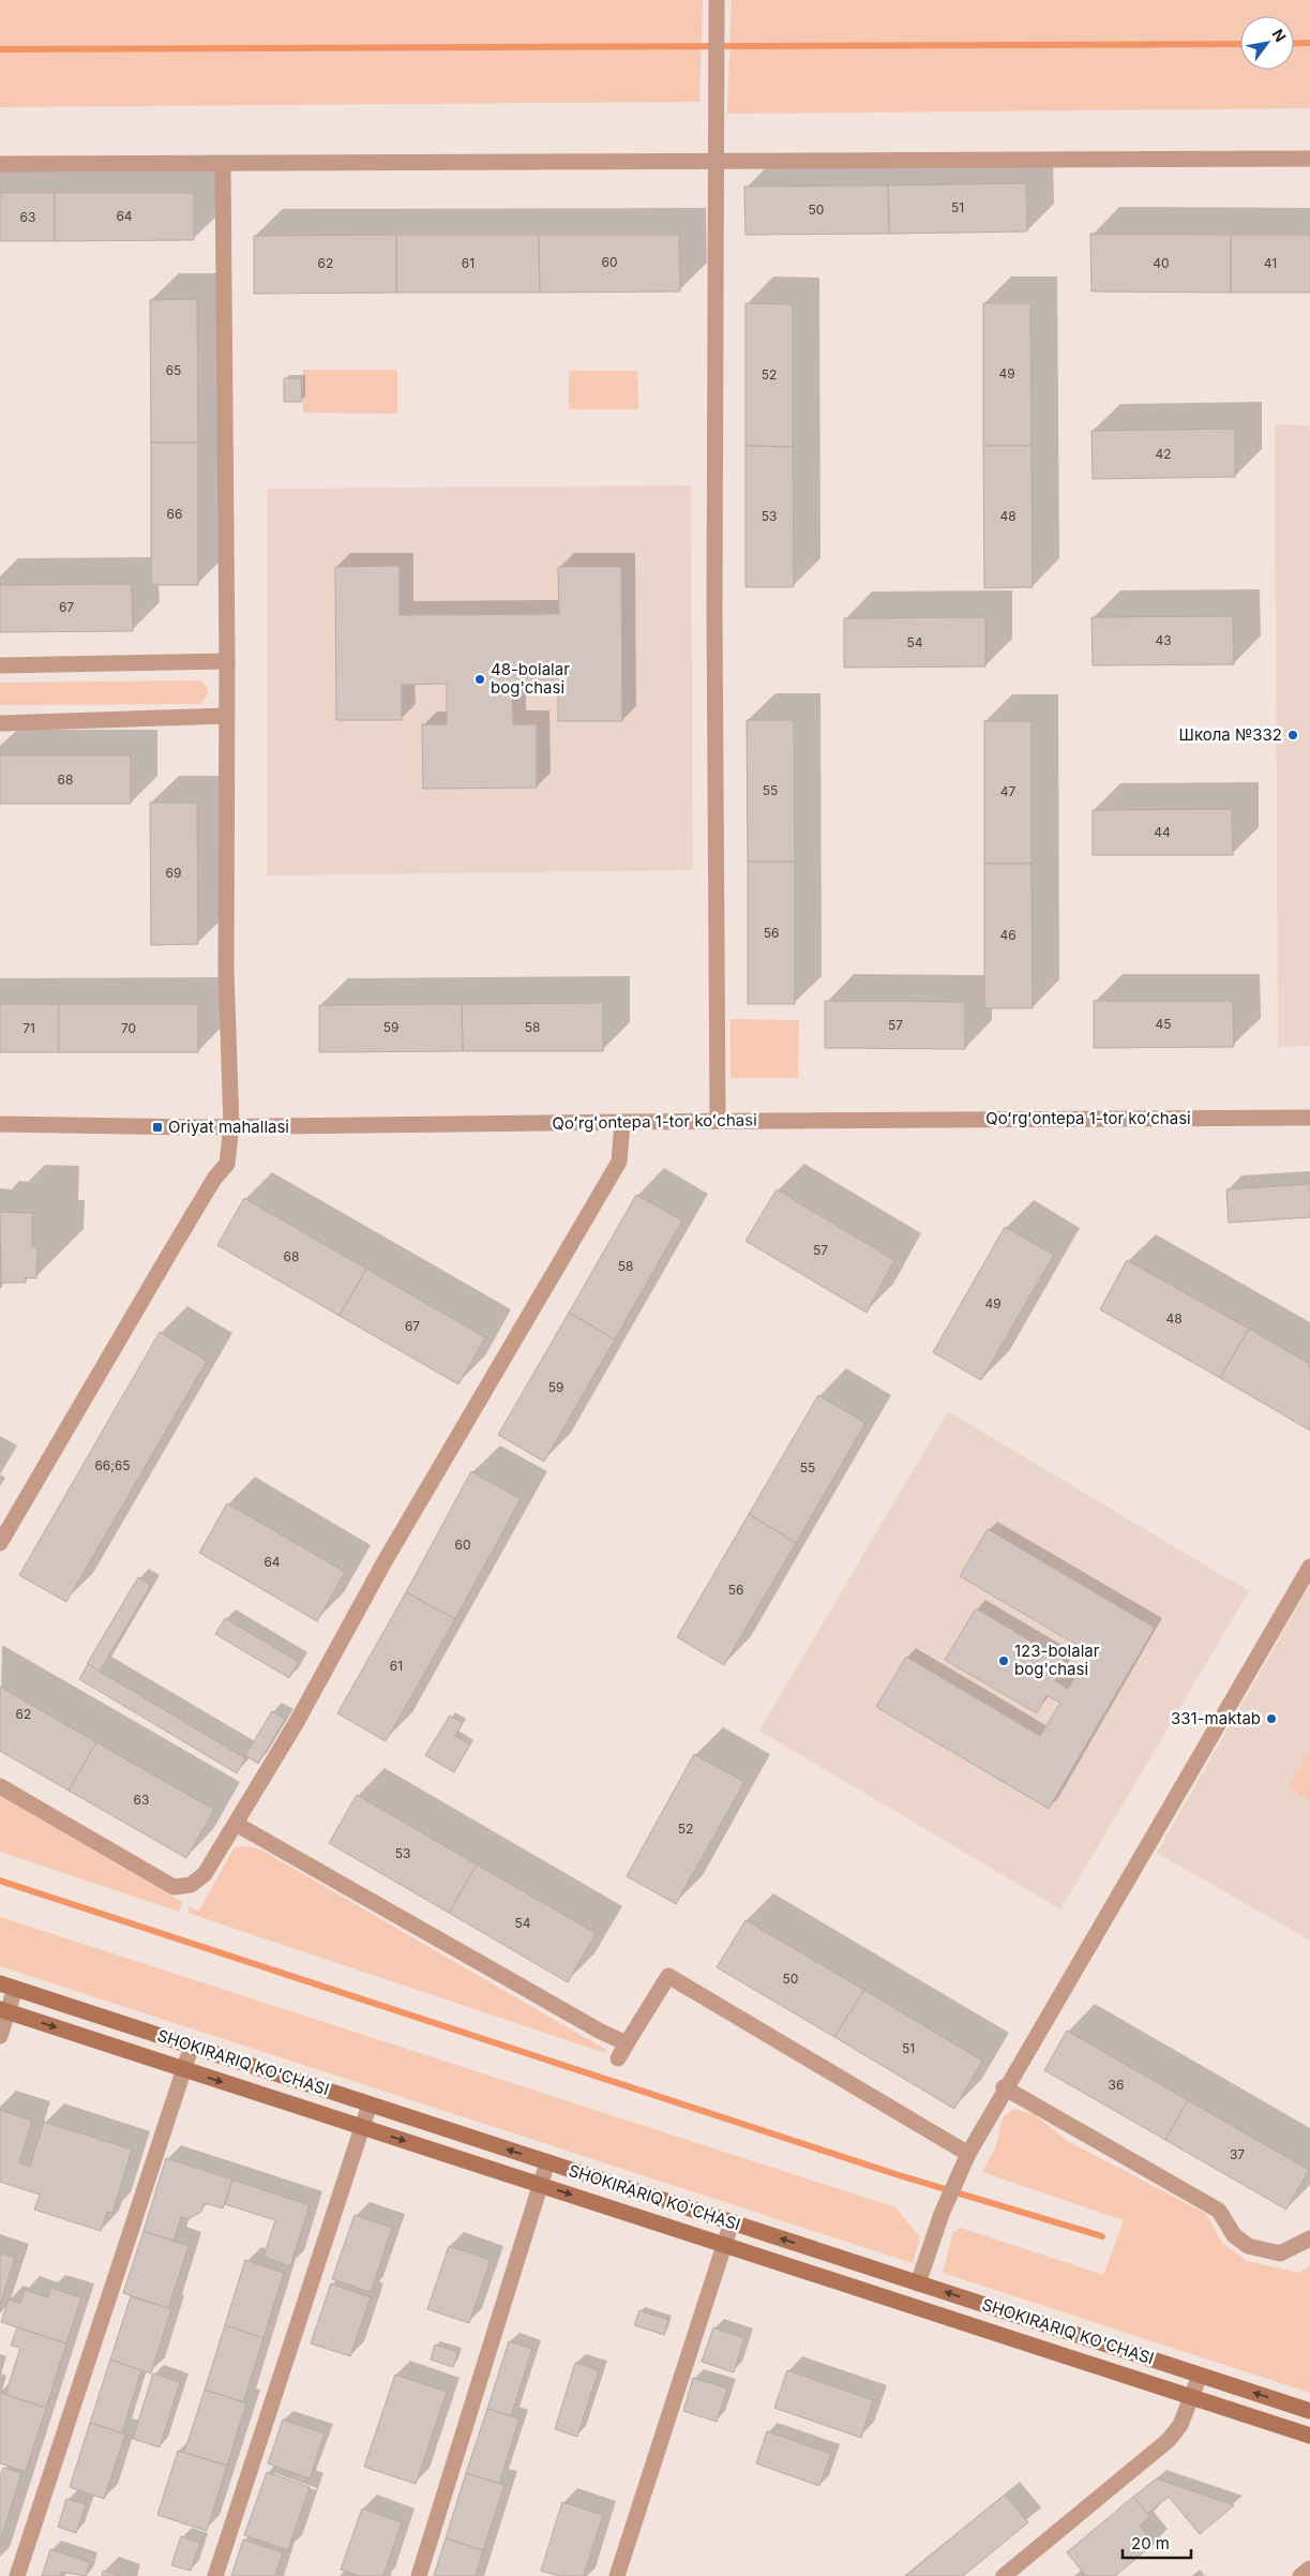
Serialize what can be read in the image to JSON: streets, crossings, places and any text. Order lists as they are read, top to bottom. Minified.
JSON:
{"streets":{"main road":["SHOKIRARIQ KO'CHASI"],"street":["Qoʻrgʻontepa 1-tor koʻchasi"]},"places":{"other":["48-bolalar bog'chasi","Школа №332","123-bolalar bog'chasi","331-maktab"],"transit":["Oriyat mahallasi"]},"house_numbers":["51","50","64","63","60","62","61","40","41","65","49","52","42","66","53","48","67","43","54","68","55","47","44","69","56","46","45","57","59","58","71","70","57","68","58","49","48","67","59","66;65","55","60","64","56","61","62","63","52","53","54","50","51","36","37"],"scale_bar":"20 m","north":"top right"}
